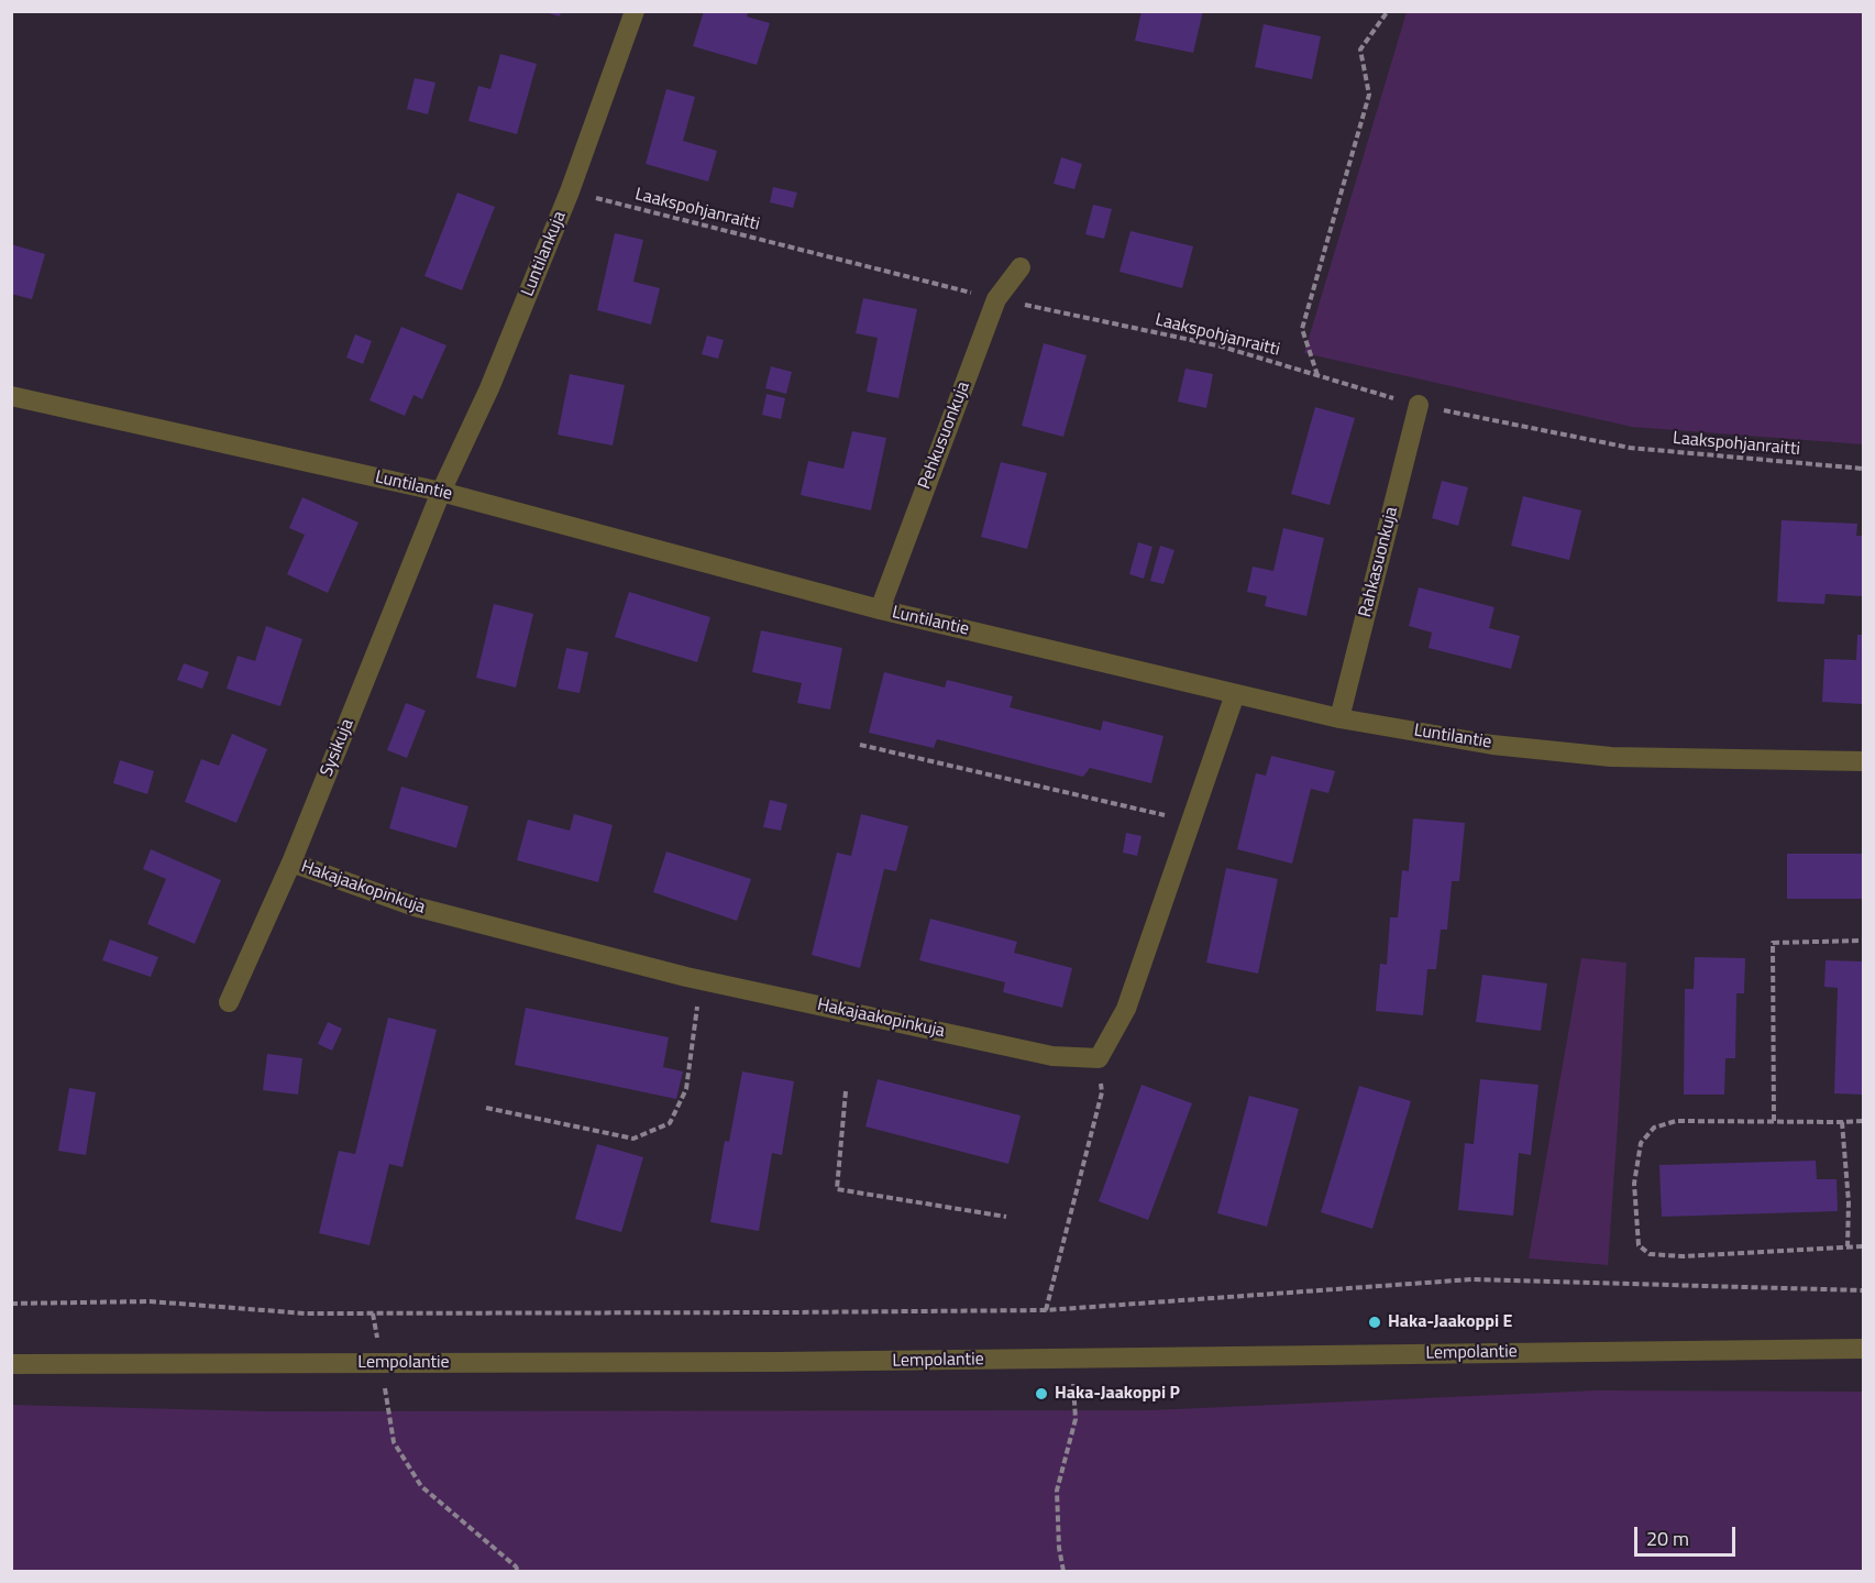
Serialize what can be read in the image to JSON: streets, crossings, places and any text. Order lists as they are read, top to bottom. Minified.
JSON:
{"streets":{"street":["Luntilankuja","Pehkusuonkuja","Luntilantie","Rahkasuonkuja","Sysikuja","Hakajaakopinkuja","Lempolantie"],"path":["Laakspohjanraitti"]},"crossings":[["Laakspohjanraitti","Luntilankuja"],["Laakspohjanraitti","Pehkusuonkuja"],["Laakspohjanraitti","Rahkasuonkuja"],["Luntilankuja","Luntilantie"],["Luntilankuja","Sysikuja"],["Pehkusuonkuja","Luntilantie"],["Luntilantie","Rahkasuonkuja"],["Luntilantie","Sysikuja"],["Sysikuja","Hakajaakopinkuja"]],"places":["Haka-Jaakoppi E","Haka-Jaakoppi P"],"scale_bar":"20 m"}
